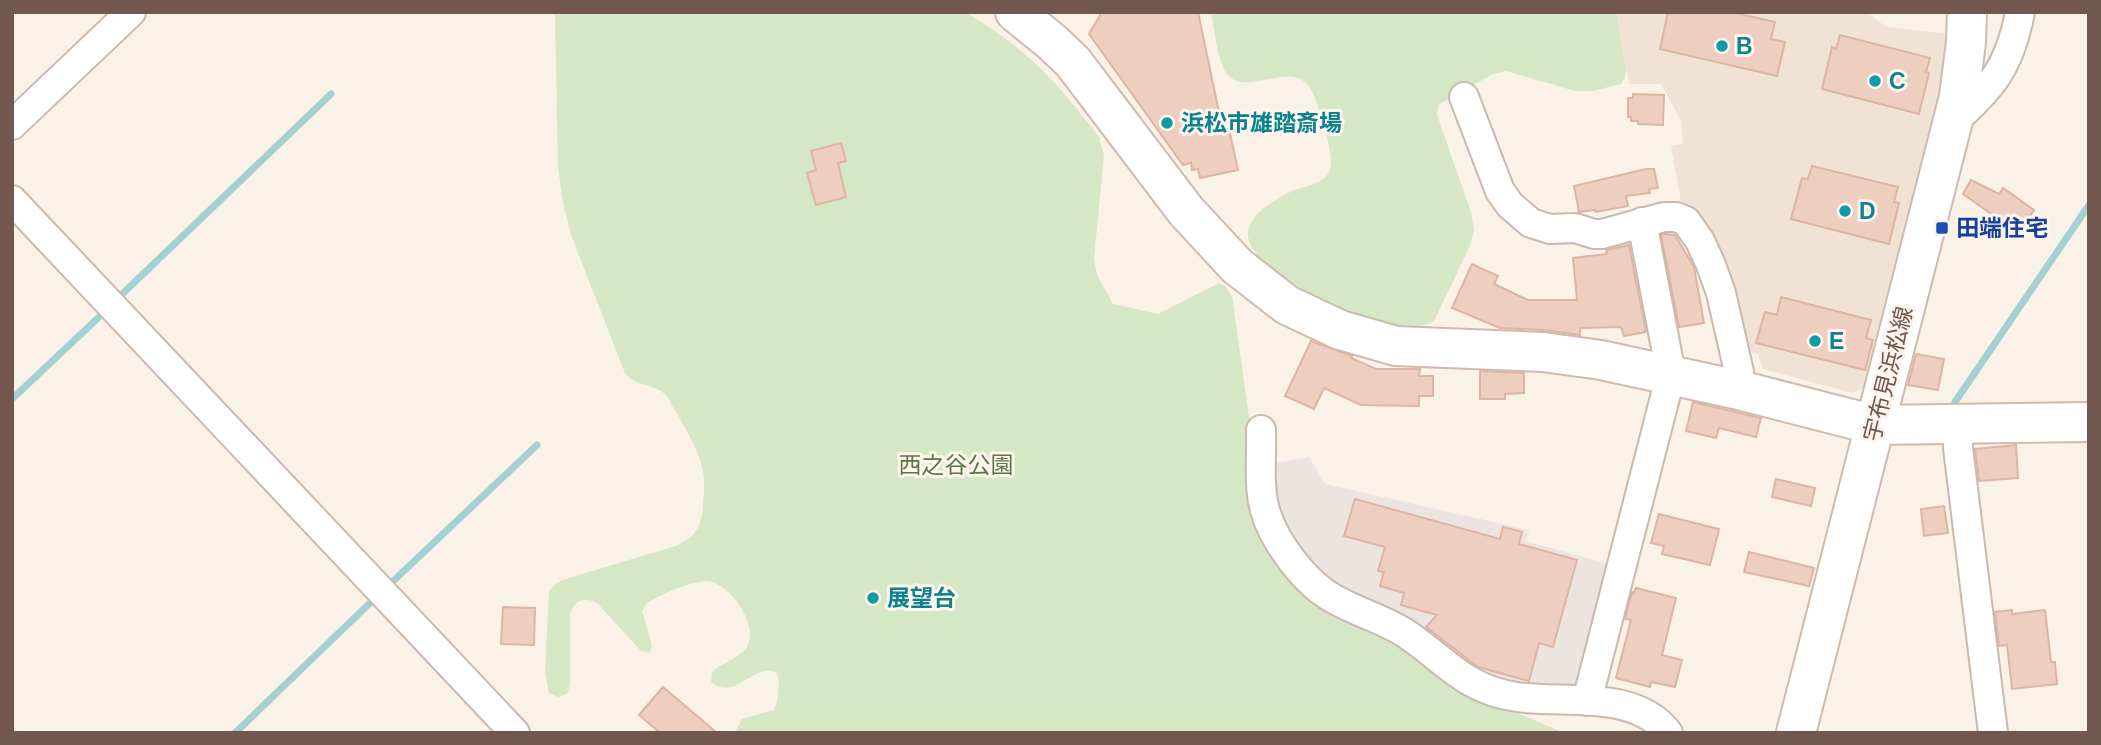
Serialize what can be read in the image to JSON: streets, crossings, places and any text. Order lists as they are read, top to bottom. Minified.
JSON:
{"streets":{"street":["宇布見浜松線"]},"parks":["西之谷公園"],"places":{"other":["B","C","浜松市雄踏斎場","D","E","展望台"],"transit":["田端住宅"]}}
